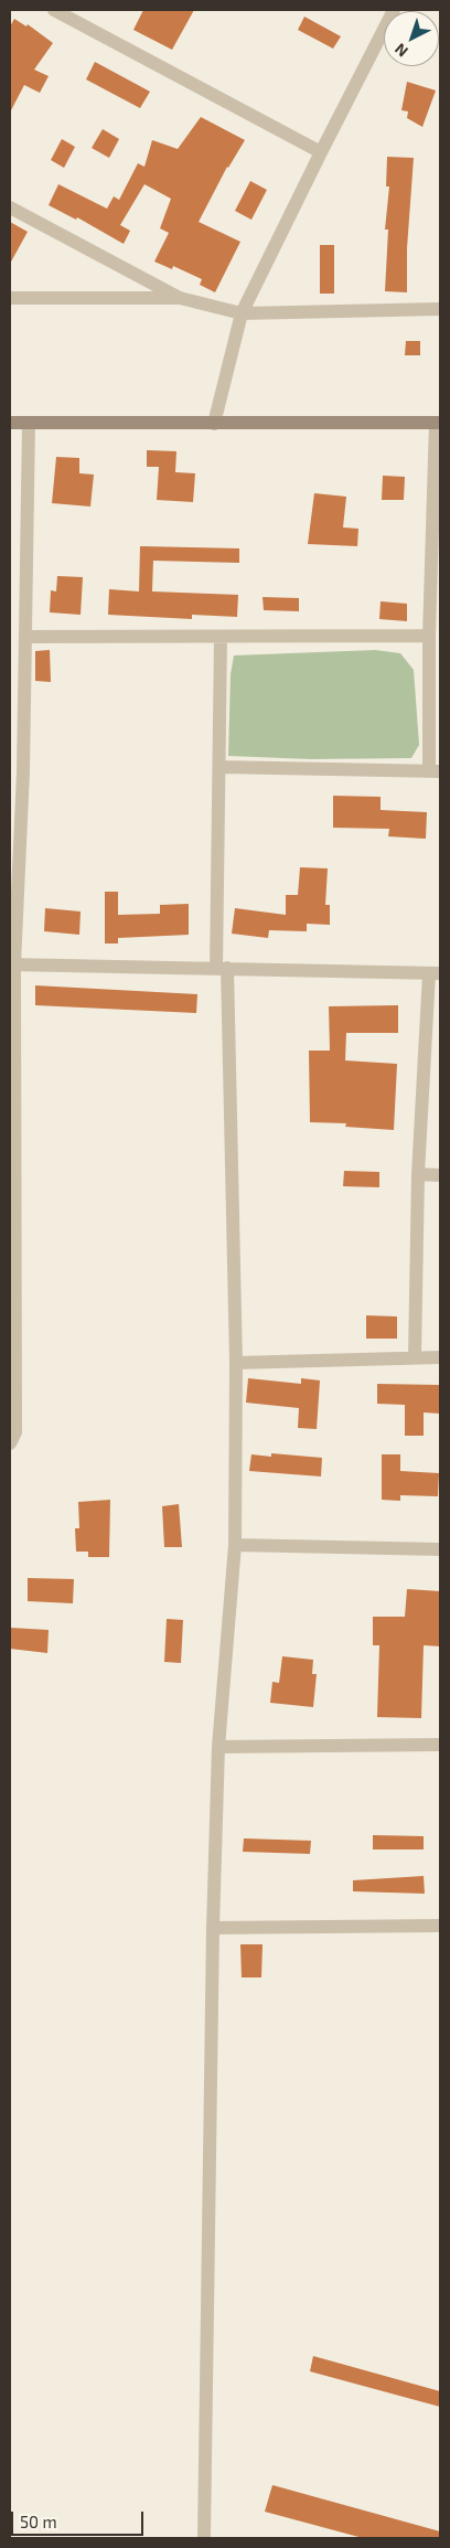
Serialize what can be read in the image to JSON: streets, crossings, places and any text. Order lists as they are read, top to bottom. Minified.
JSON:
{"scale_bar":"50 m","north":"bottom left"}
